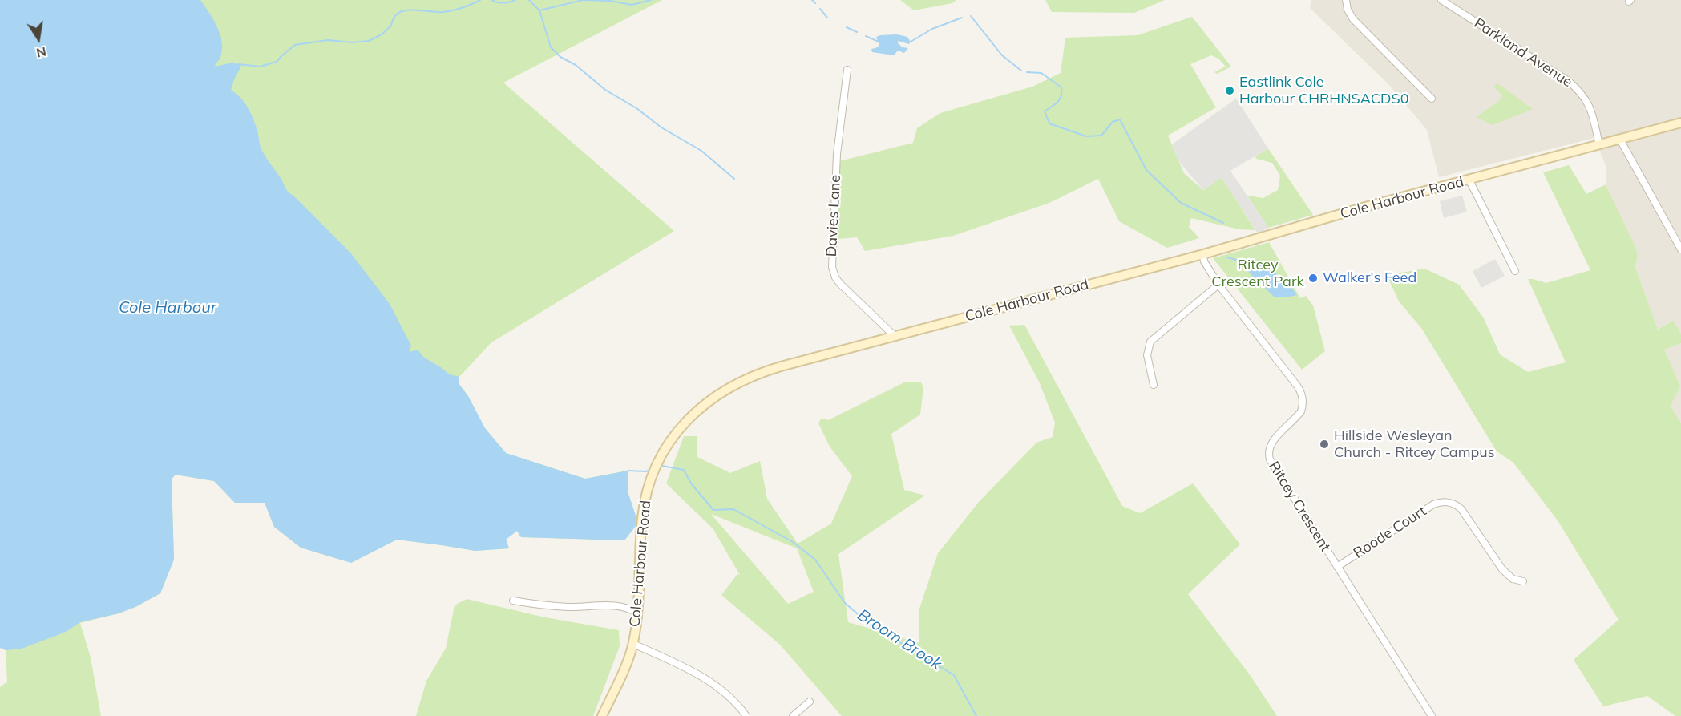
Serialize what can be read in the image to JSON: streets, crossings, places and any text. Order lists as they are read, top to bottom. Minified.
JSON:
{"streets":{"main road":["Cole Harbour Road"],"street":["Parkland Avenue","Davies Lane","Ritcey Crescent","Roode Court"]},"crossings":[["Parkland Avenue","Cole Harbour Road"],["Cole Harbour Road","Davies Lane"],["Cole Harbour Road","Ritcey Crescent"],["Ritcey Crescent","Roode Court"]],"water":["Cole Harbour","Broom Brook"],"parks":["Ritcey Crescent Park"],"places":["Eastlink Cole Harbour CHRHNSACDS0","Walker's Feed","Hillside Wesleyan Church - Ritcey Campus"],"north":"bottom"}
